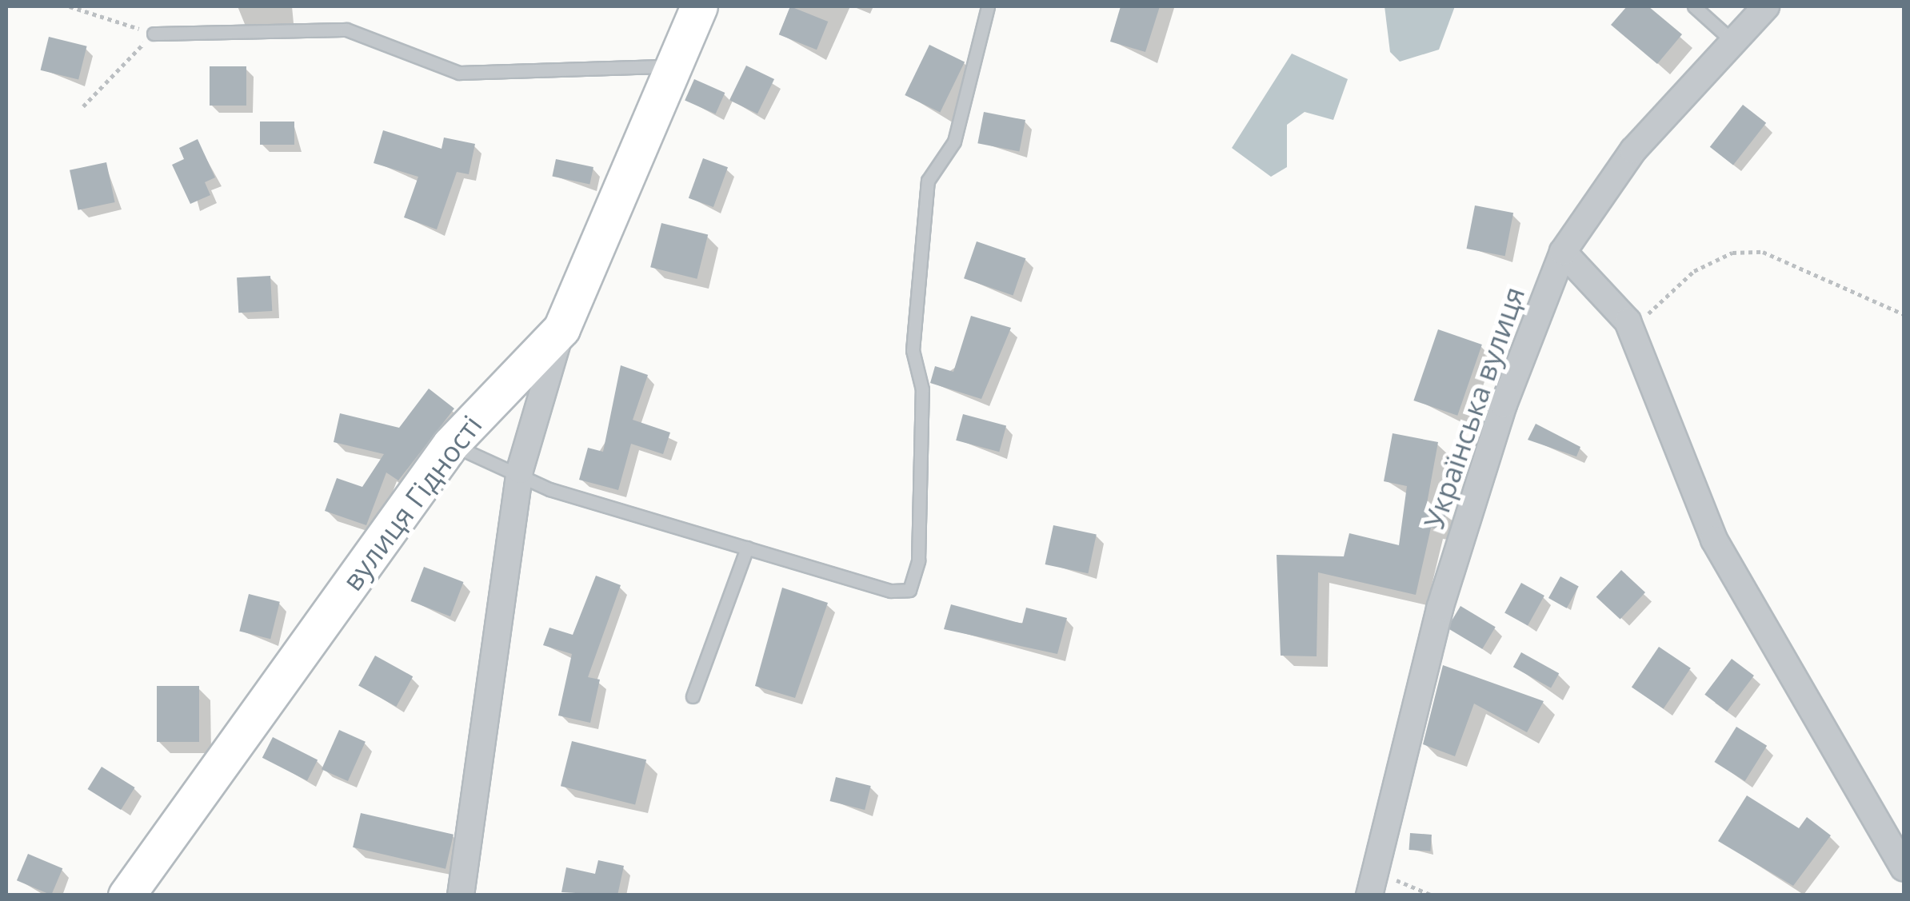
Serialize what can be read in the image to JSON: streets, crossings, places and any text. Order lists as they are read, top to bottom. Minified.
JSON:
{"streets":{"street":["Українська вулиця","вулиця Гідності"]}}
